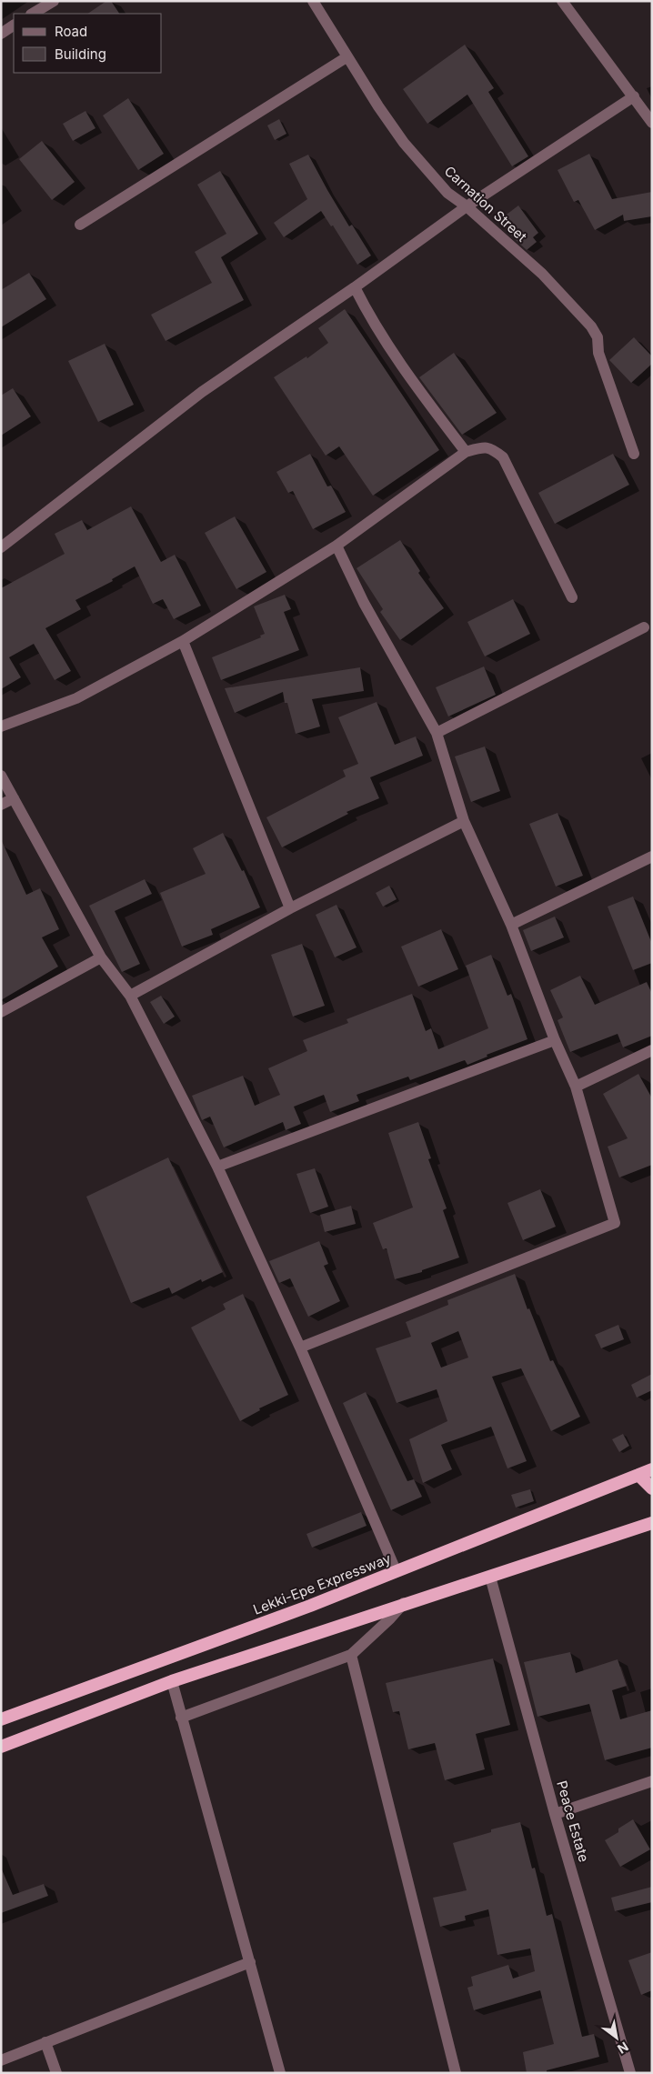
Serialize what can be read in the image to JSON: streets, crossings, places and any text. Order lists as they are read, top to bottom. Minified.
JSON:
{"streets":{"highway":["Lekki-Epe Expressway"],"street":["Carnation Street","Peace Estate"]},"legend":["Road","Building"],"north":"bottom right"}
